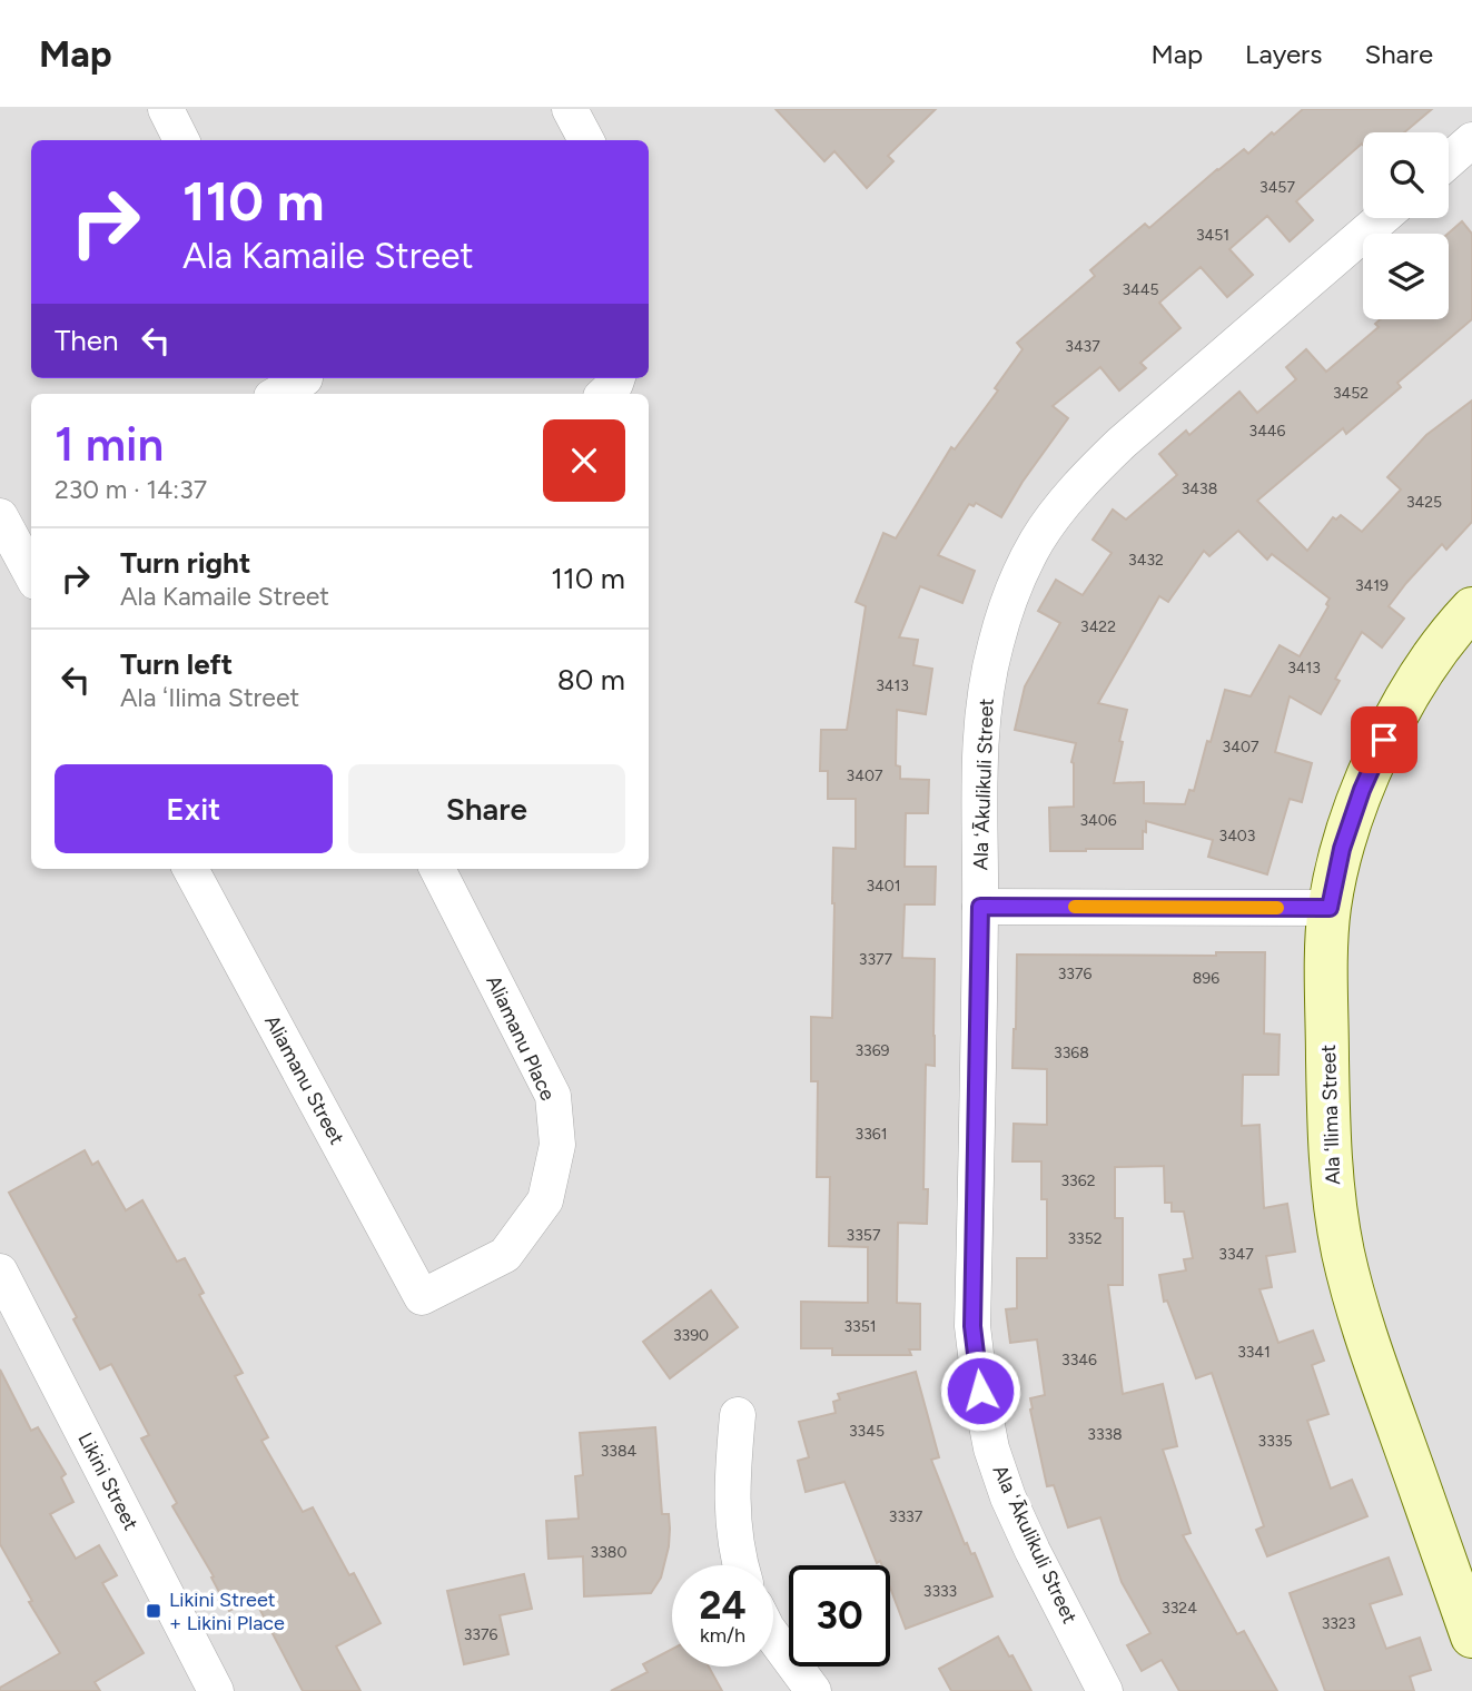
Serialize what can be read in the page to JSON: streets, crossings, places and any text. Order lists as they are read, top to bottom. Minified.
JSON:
{"streets":{"street":["Ala ʻĀkulikuli Street","Aliamanu Place","Aliamanu Street","Ala ʻIlima Street","Likini Street"]},"crossings":[["Aliamanu Place","Aliamanu Street"]],"places":{"transit":["Likini Street + Likini Place"]},"house_numbers":["3457","3451","3445","3437","3452","3446","3438","3425","3432","3419","3422","3413","3413","3407","3407","3406","3403","3401","3377","3376","896","3369","3368","3361","3362","3357","3352","3347","3351","3390","3341","3346","3345","3338","3335","3384","3337","3380","3333","3324","3323","3376"],"page":{"header":"Map","nav":["Map","Layers","Share"],"turn":["110 m","Ala Kamaile Street"],"then":"Then","heading":["1 min","230 m · 14:37"],"list":[{"name":"Turn right","note":"Ala Kamaile Street","value":"110 m"},{"name":"Turn left","note":"Ala ʻIlima Street","value":"80 m"}],"buttons":["Exit","Share"],"speed":"24 km/h","limit":"30"}}
